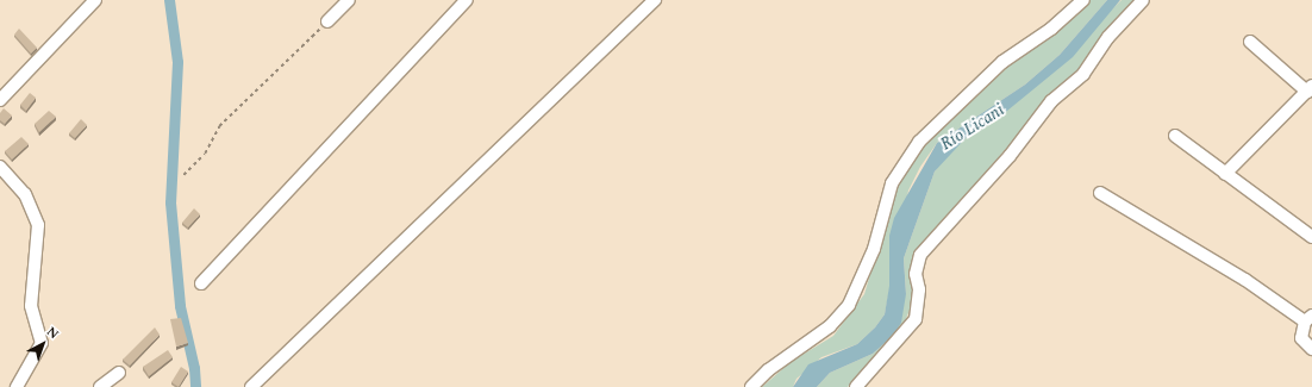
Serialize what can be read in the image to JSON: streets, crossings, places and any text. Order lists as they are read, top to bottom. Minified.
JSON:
{"water":["Río Licani"],"north":"top right"}
